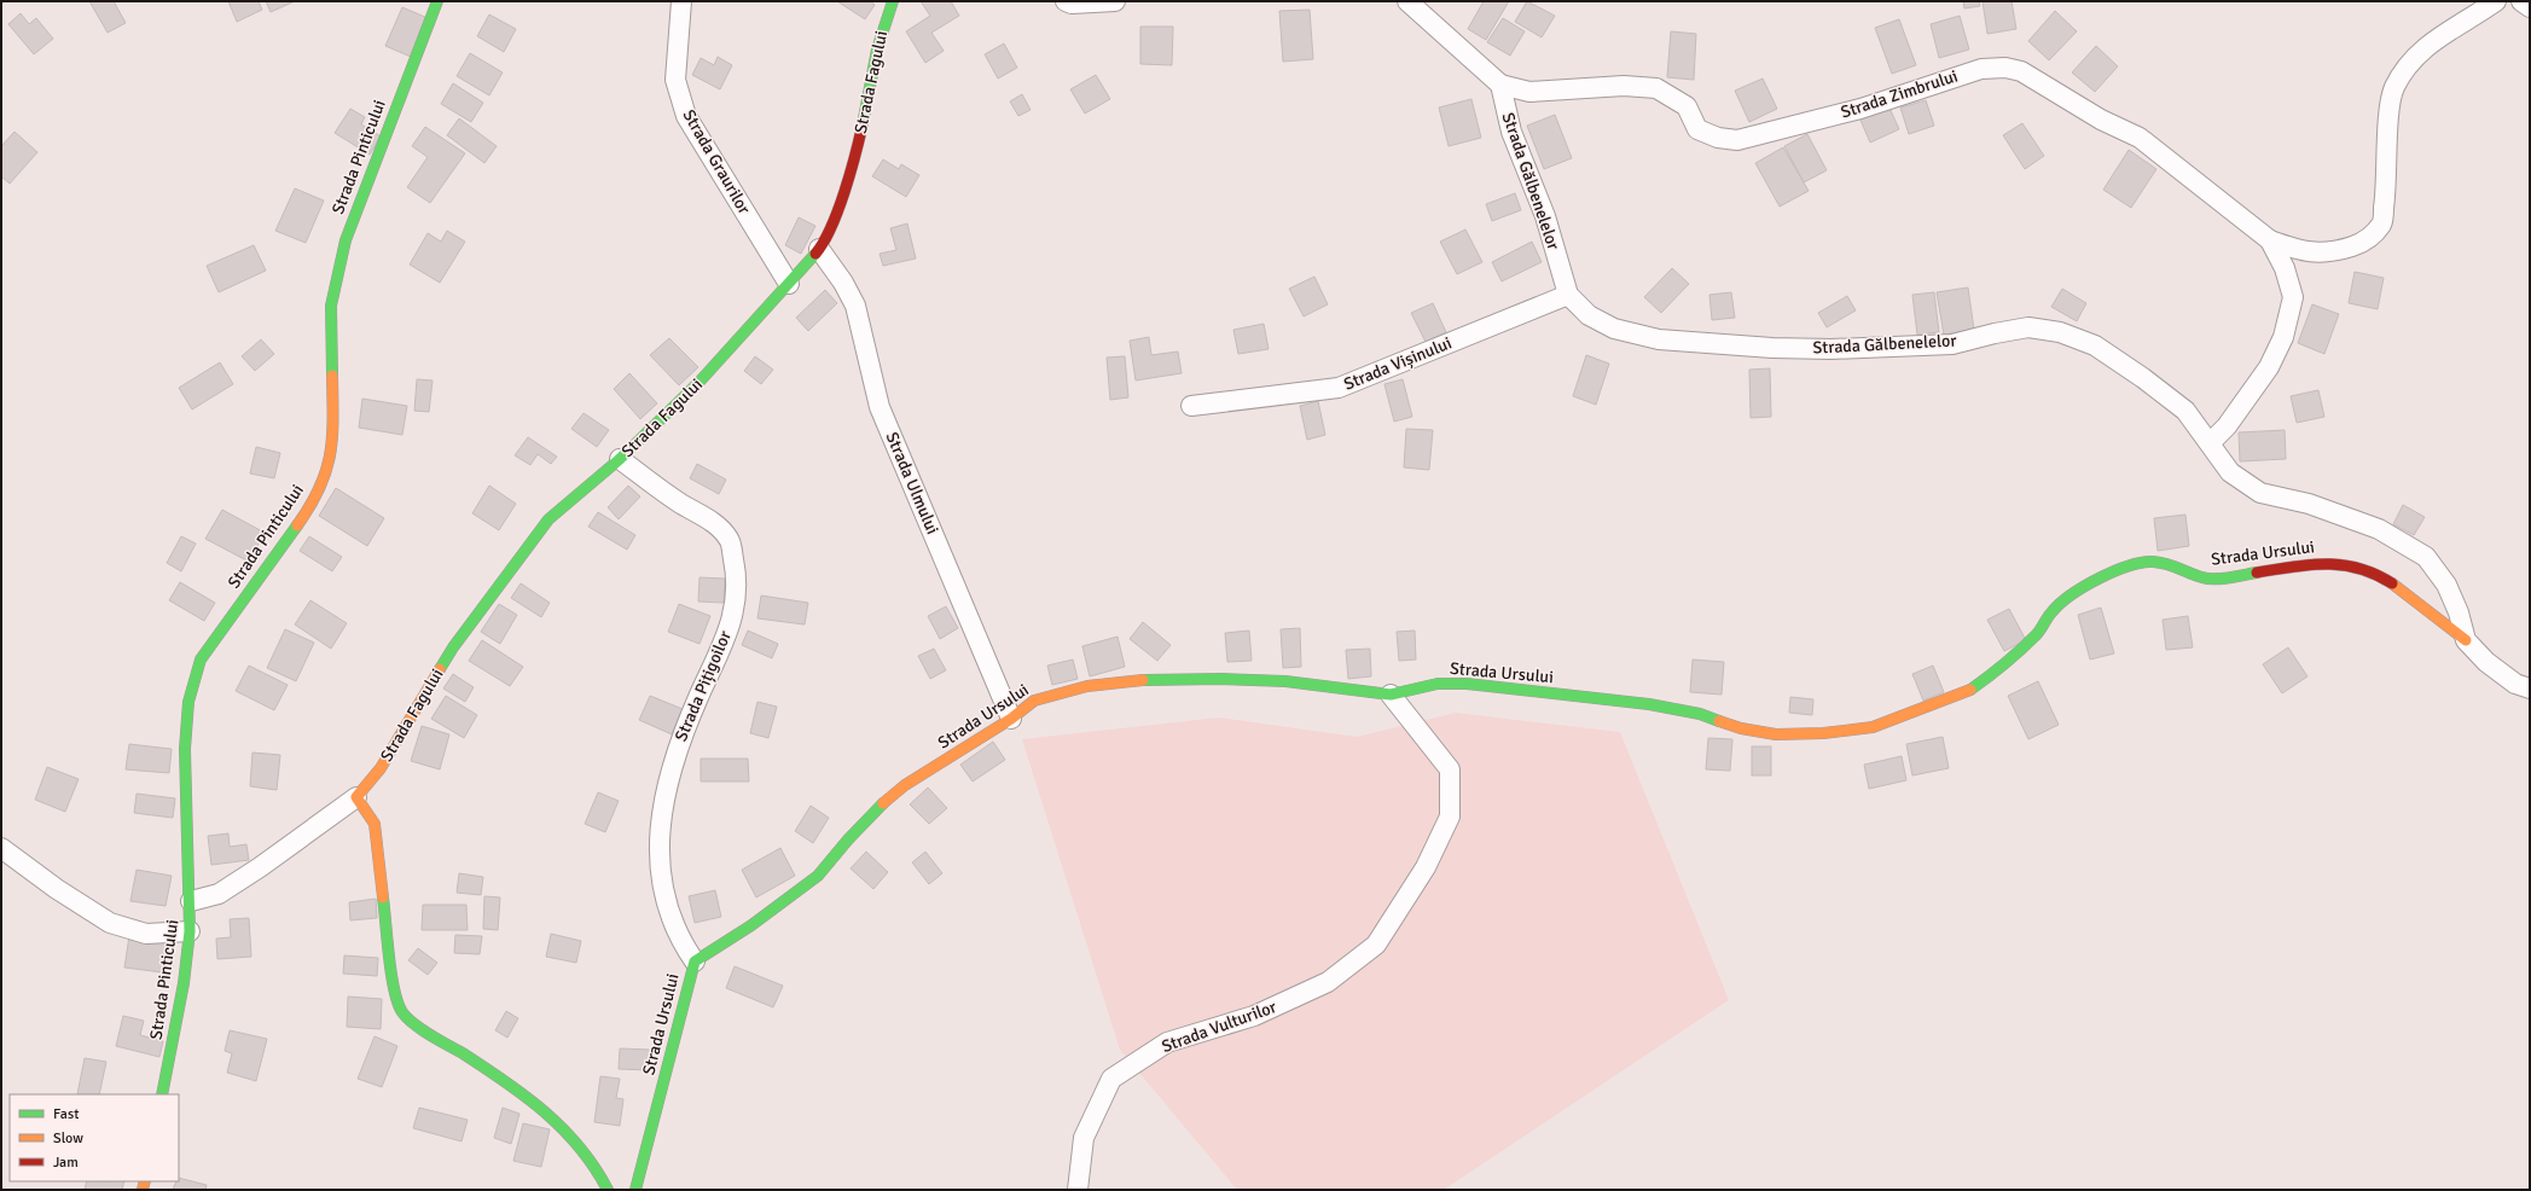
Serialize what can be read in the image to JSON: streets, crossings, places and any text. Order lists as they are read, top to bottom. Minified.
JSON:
{"streets":{"street":["Strada Fagului","Strada Zimbrului","Strada Pinticului","Strada Graurilor","Strada Gălbenelelor","Strada Vișinului","Strada Ulmului","Strada Ursului","Strada Pițigoilor","Strada Vulturilor"]},"crossings":[["Strada Fagului","Strada Pinticului"],["Strada Fagului","Strada Graurilor"],["Strada Fagului","Strada Ulmului"],["Strada Fagului","Strada Pițigoilor"],["Strada Zimbrului","Strada Gălbenelelor"],["Strada Gălbenelelor","Strada Vișinului"],["Strada Gălbenelelor","Strada Ursului"],["Strada Ulmului","Strada Ursului"],["Strada Ursului","Strada Pițigoilor"],["Strada Ursului","Strada Vulturilor"]],"legend":["Fast","Slow","Jam"]}
